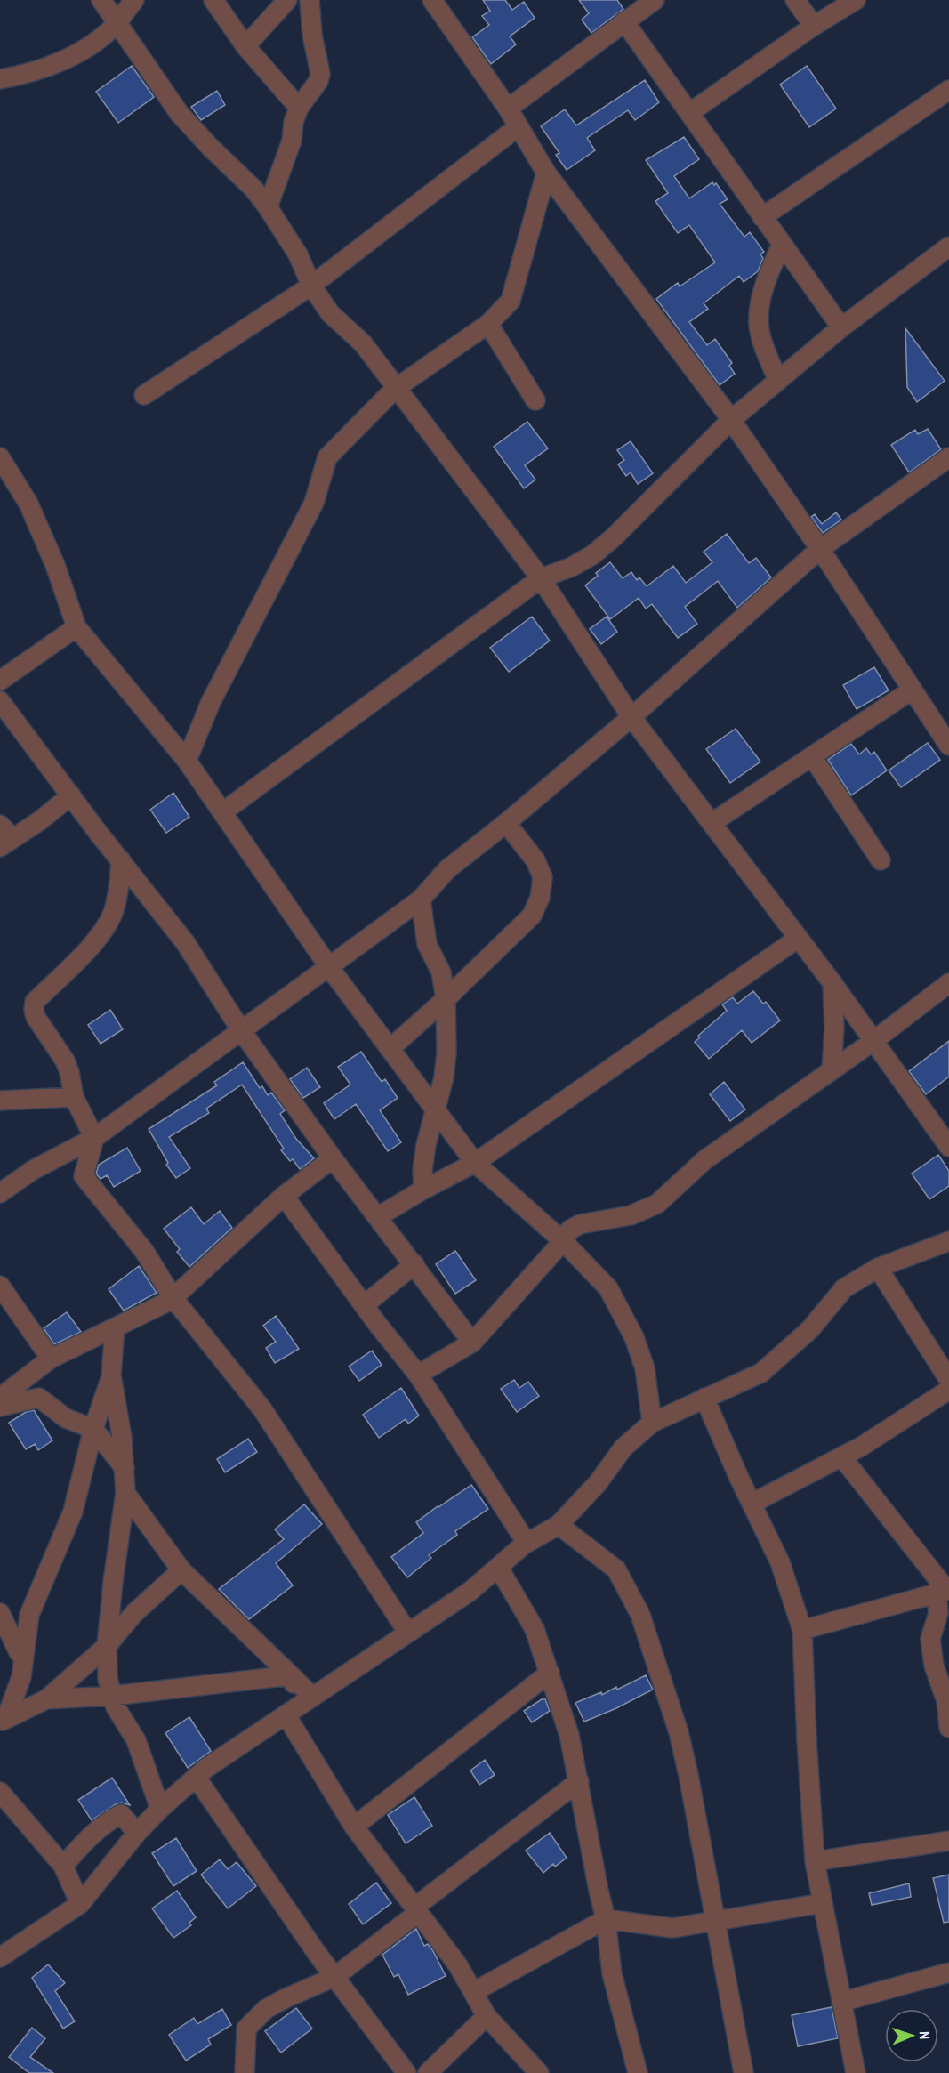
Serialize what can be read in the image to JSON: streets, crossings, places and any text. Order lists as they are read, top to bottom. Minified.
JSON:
{"north":"right"}
